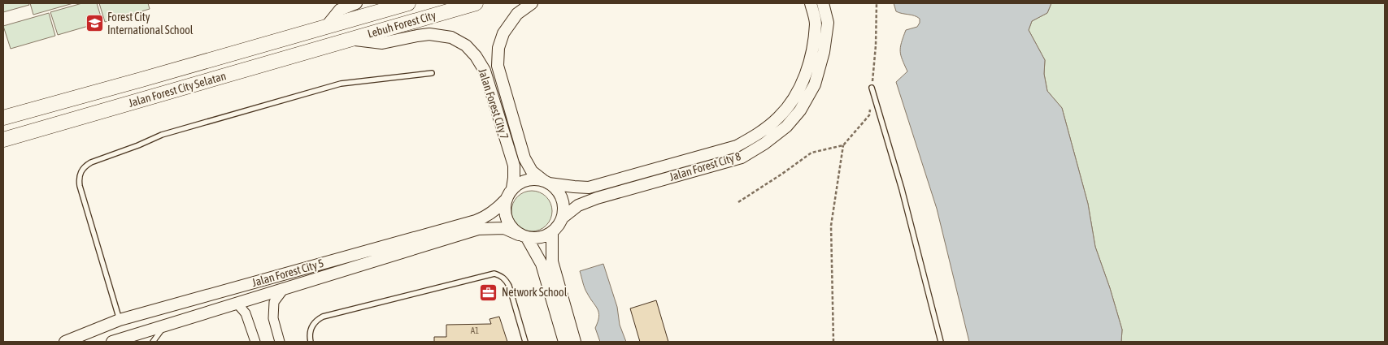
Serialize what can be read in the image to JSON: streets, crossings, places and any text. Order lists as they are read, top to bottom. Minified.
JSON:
{"streets":{"main road":["Lebuh Forest City","Jalan Forest City Selatan"],"street":["Jalan Forest City 7","Jalan Forest City 8","Jalan Forest City 5"]},"crossings":[["Lebuh Forest City","Jalan Forest City Selatan"],["Lebuh Forest City","Jalan Forest City 7"],["Jalan Forest City Selatan","Jalan Forest City 7"],["Jalan Forest City 7","Jalan Forest City 8"],["Jalan Forest City 7","Jalan Forest City 5"],["Jalan Forest City 8","Jalan Forest City 5"]],"places":{"school or university":["Forest City International School"],"office":["Network School"]},"house_numbers":["A1"]}
